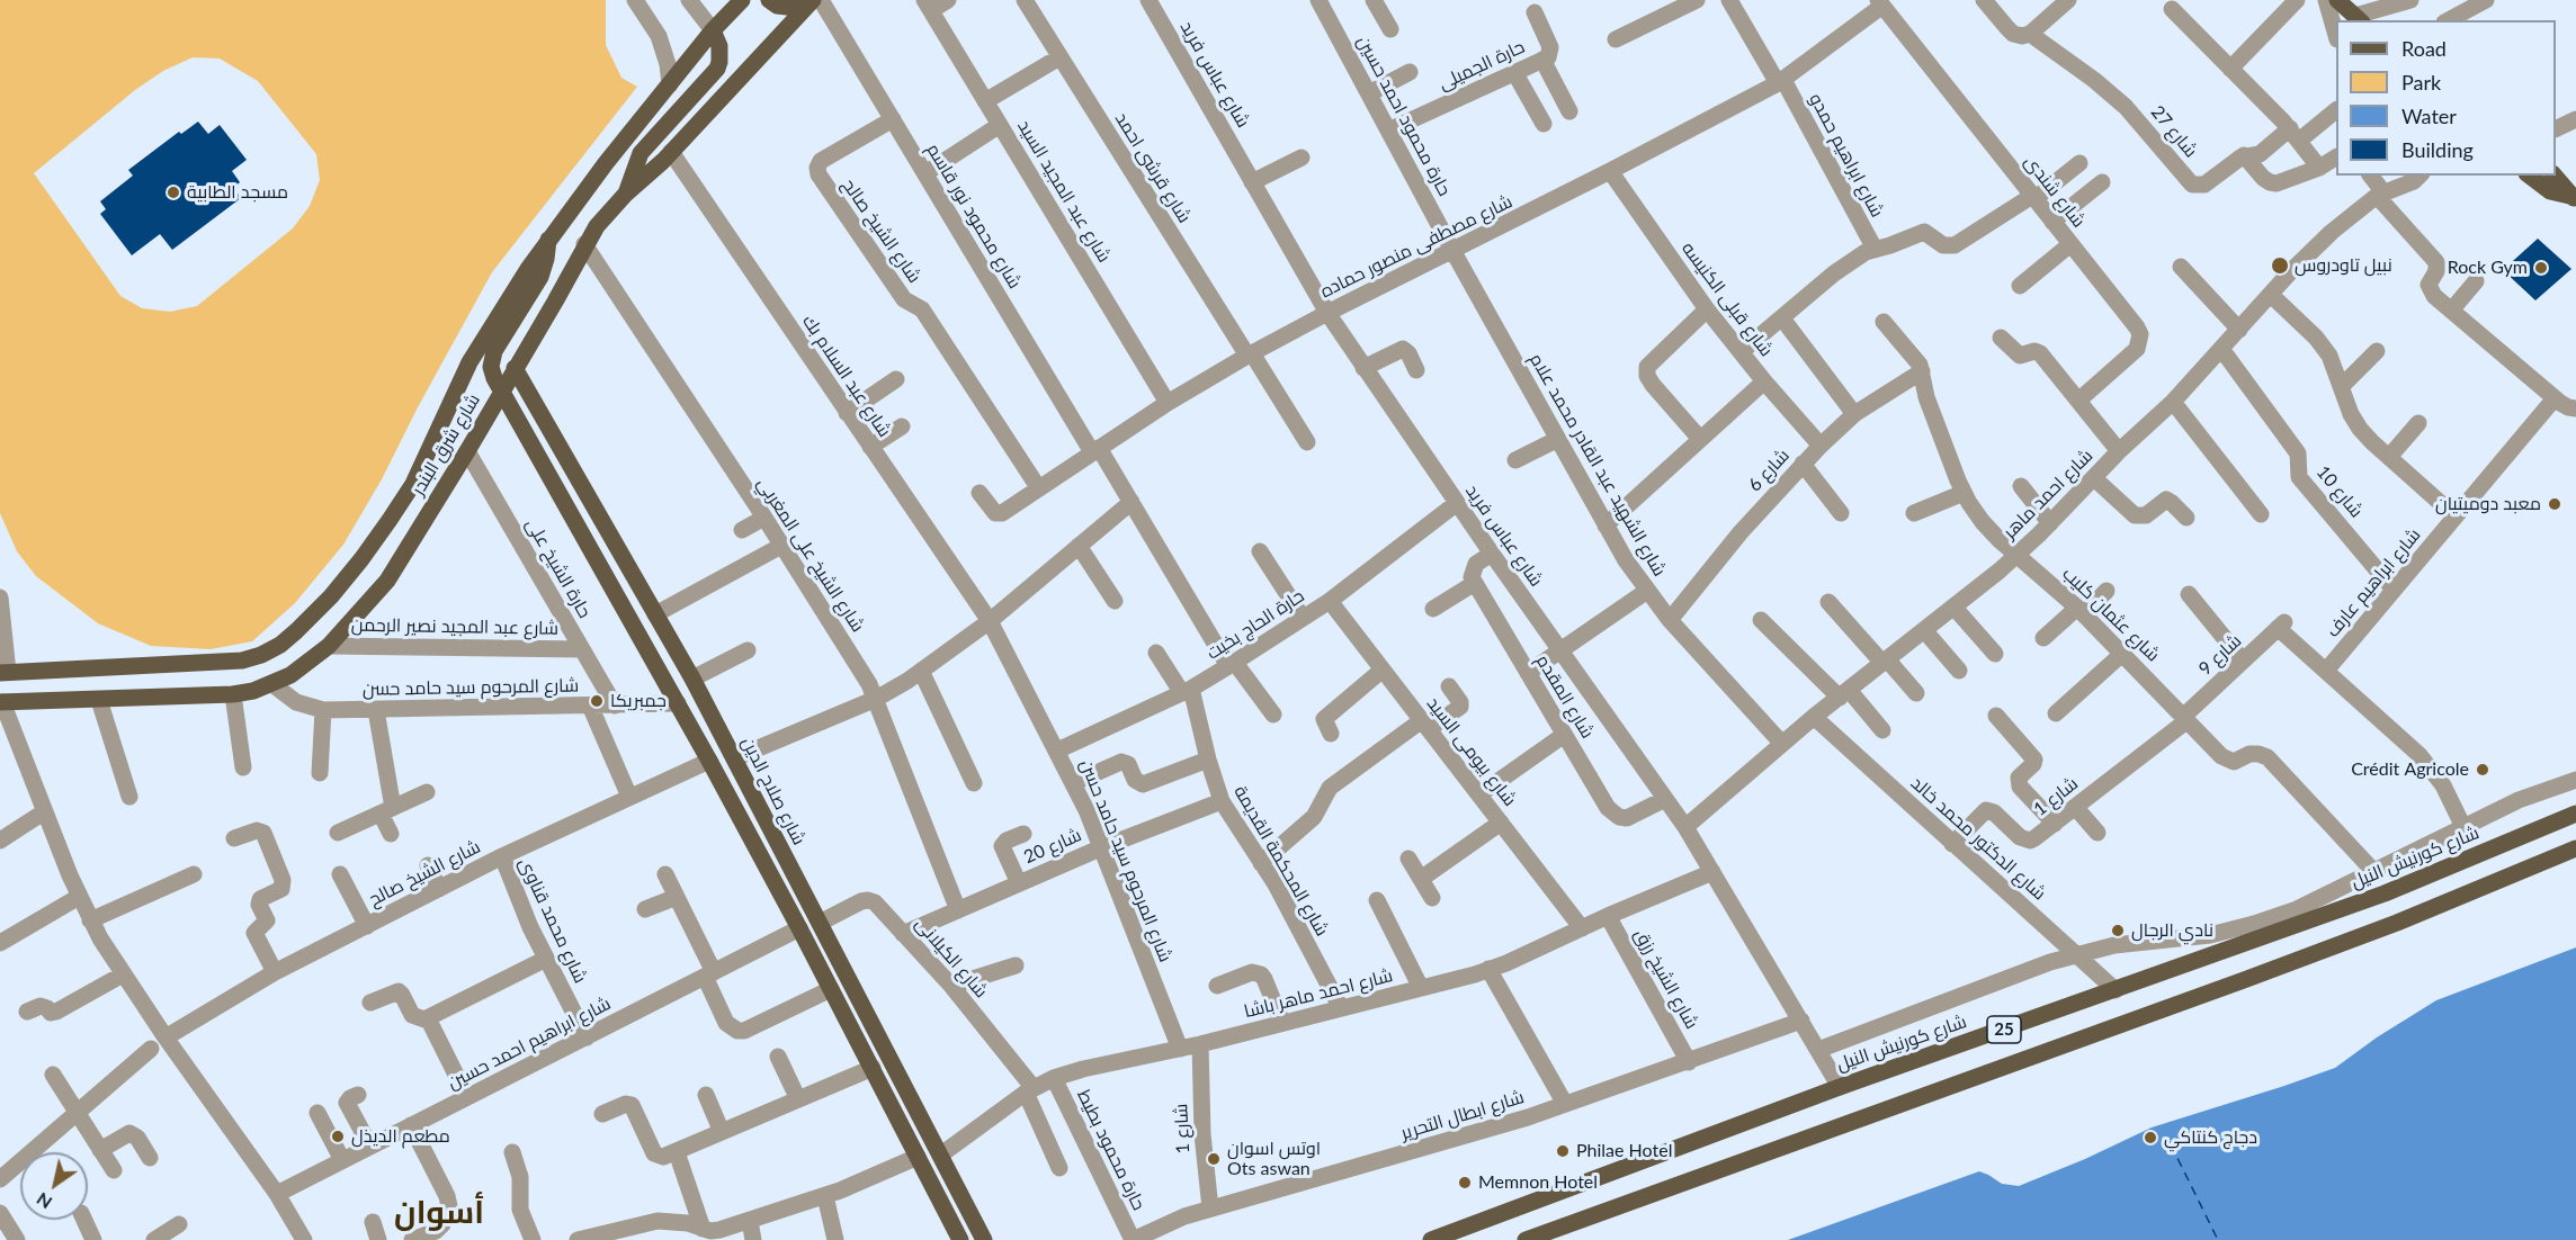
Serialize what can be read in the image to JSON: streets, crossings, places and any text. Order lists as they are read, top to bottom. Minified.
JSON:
{"streets":{"main road":["شارع شرق البندر","شارع صلاح الدين","شارع كورنيش النيل","25"],"street":["حارة الجميلى","شارع عباس فريد","حارة محمود احمد حسين","شارع 27","شارع ابراهيم حمدو","شارع قرشى احمد","شارع عبد المجيد السيد","شارع شندى","شارع محمود نور قاسم","شارع الشيخ صالح","شارع مصطفى منصور حماده","شارع قبلى الكنيسه","شارع عبد السلام بك","شارع الشهيد عبد القادر محمد علام","شارع 6","شارع 10","شارع احمد ماهر","شارع الشيخ على المغربي","حارة الشيخ على","شارع ابراهيم عارف","شارع عثمان كليب","حارة الحاج بخيت","شارع عبد المجيد نصير الرحمن","شارع 9","شارع المرحوم سيد حامد حسن","شارع المقدم","شارع بيومى السيد","شارع 1","شارع الدكتور محمد خالد","شارع 20","شارع المحكمة القديمة","شارع محمد قناوى","شارع الكيلانى","شارع الشيخ رزق","شارع احمد ماهر باشا","شارع ابراهيم احمد حسين","شارع ابطال التحرير","حارة محمود بطيط"]},"crossings":[["حارة الجميلى","حارة محمود احمد حسين"],["شارع عباس فريد","شارع مصطفى منصور حماده"],["شارع عباس فريد","شارع احمد ماهر"],["شارع عباس فريد","حارة الحاج بخيت"],["شارع عباس فريد","شارع المقدم"],["شارع عباس فريد","شارع كورنيش النيل"],["شارع عباس فريد","شارع احمد ماهر باشا"],["شارع عباس فريد","شارع ابطال التحرير"],["حارة محمود احمد حسين","شارع مصطفى منصور حماده"],["حارة محمود احمد حسين","شارع الشهيد عبد القادر محمد علام"],["شارع ابراهيم حمدو","شارع مصطفى منصور حماده"],["شارع قرشى احمد","شارع مصطفى منصور حماده"],["شارع عبد المجيد السيد","شارع مصطفى منصور حماده"],["شارع شندى","شارع مصطفى منصور حماده"],["شارع محمود نور قاسم","شارع الشيخ صالح"],["شارع محمود نور قاسم","شارع مصطفى منصور حماده"],["شارع محمود نور قاسم","حارة الحاج بخيت"],["شارع الشيخ صالح","شارع مصطفى منصور حماده"],["شارع الشيخ صالح","شارع محمد قناوى"],["شارع مصطفى منصور حماده","شارع قبلى الكنيسه"],["شارع مصطفى منصور حماده","شارع الشهيد عبد القادر محمد علام"],["شارع قبلى الكنيسه","شارع 6"],["شارع عبد السلام بك","شارع شرق البندر"],["شارع عبد السلام بك","شارع المرحوم سيد حامد حسن"],["شارع شرق البندر","شارع الشيخ على المغربي"],["شارع شرق البندر","حارة الشيخ على"],["شارع شرق البندر","شارع عبد المجيد نصير الرحمن"],["شارع شرق البندر","شارع المرحوم سيد حامد حسن"],["شارع شرق البندر","شارع صلاح الدين"],["شارع الشهيد عبد القادر محمد علام","شارع 6"],["شارع الشهيد عبد القادر محمد علام","شارع احمد ماهر"],["شارع 6","شارع عثمان كليب"],["شارع 10","شارع احمد ماهر"],["شارع 10","شارع ابراهيم عارف"],["شارع احمد ماهر","شارع عثمان كليب"],["شارع احمد ماهر","شارع الدكتور محمد خالد"],["شارع الشيخ على المغربي","شارع 20"],["حارة الشيخ على","شارع عبد المجيد نصير الرحمن"],["حارة الشيخ على","شارع المرحوم سيد حامد حسن"],["شارع ابراهيم عارف","شارع 9"],["شارع عثمان كليب","شارع 9"],["شارع عثمان كليب","شارع 1"],["حارة الحاج بخيت","شارع المرحوم سيد حامد حسن"],["حارة الحاج بخيت","شارع بيومى السيد"],["حارة الحاج بخيت","شارع المحكمة القديمة"],["شارع 9","شارع 1"],["شارع المرحوم سيد حامد حسن","شارع 20"],["شارع المرحوم سيد حامد حسن","شارع احمد ماهر باشا"],["شارع بيومى السيد","شارع احمد ماهر باشا"],["شارع صلاح الدين","شارع الكيلانى"],["شارع صلاح الدين","شارع احمد ماهر باشا"],["شارع 1","شارع الدكتور محمد خالد"],["شارع 1","شارع احمد ماهر باشا"],["شارع 1","شارع ابطال التحرير"],["شارع الدكتور محمد خالد","شارع كورنيش النيل"],["شارع 20","شارع المحكمة القديمة"],["شارع 20","شارع الكيلانى"],["شارع المحكمة القديمة","شارع احمد ماهر باشا"],["شارع محمد قناوى","شارع ابراهيم احمد حسين"],["شارع الكيلانى","شارع احمد ماهر باشا"],["شارع الشيخ رزق","شارع احمد ماهر باشا"],["شارع الشيخ رزق","شارع ابطال التحرير"],["شارع احمد ماهر باشا","حارة محمود بطيط"],["شارع ابطال التحرير","حارة محمود بطيط"]],"districts":["أسوان"],"places":["مسجد الطابية","نبيل تاودروس","Rock Gym","معبد دوميتيان","جمبريكا","Crédit Agricole","نادي الرجال","مطعم الديذل","دجاج كنتاكي","Philae Hotel","اوتس اسوان Ots aswan","Memnon Hotel"],"legend":["Road","Park","Water","Building"],"north":"bottom left"}
